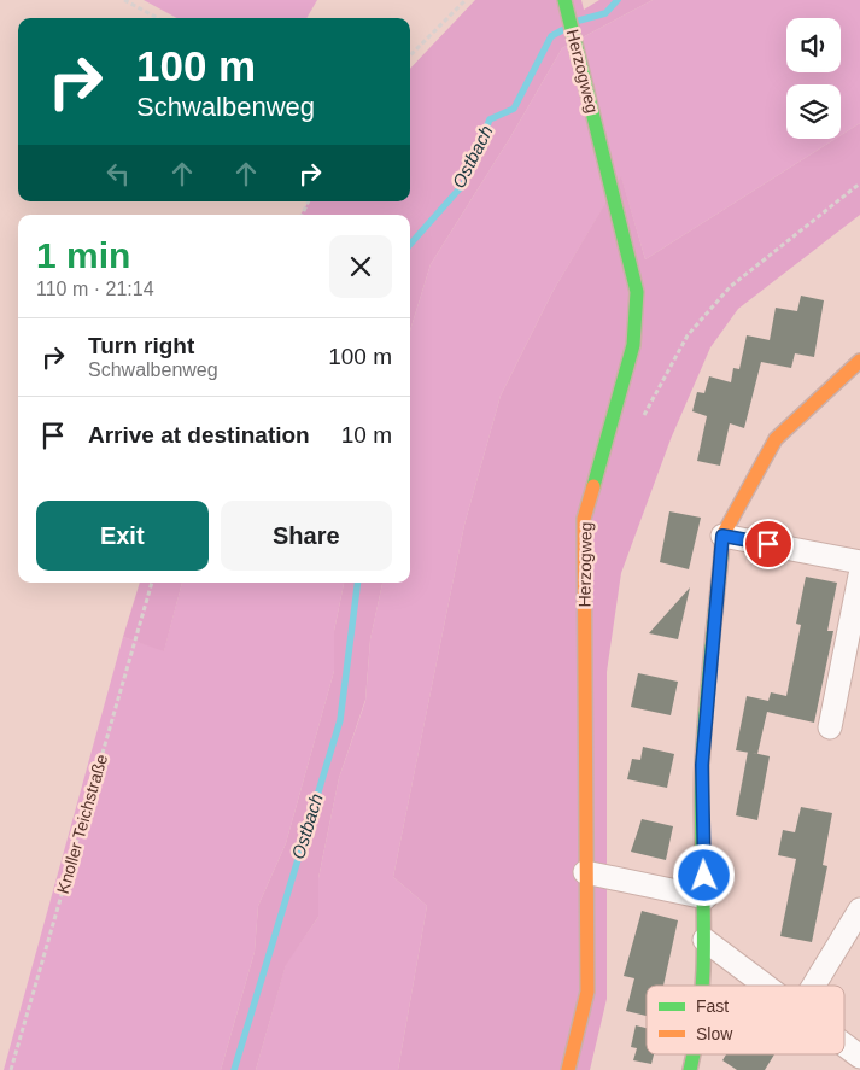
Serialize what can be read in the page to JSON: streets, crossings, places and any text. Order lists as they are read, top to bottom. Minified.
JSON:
{"streets":{"street":["Herzogweg"],"path":["Knoller Teichstraße"]},"water":["Ostbach"],"legend":["Fast","Slow"],"page":{"turn":["100 m","Schwalbenweg"],"heading":["1 min","110 m · 21:14"],"list":[{"name":"Turn right","note":"Schwalbenweg","value":"100 m"},{"name":"Arrive at destination","value":"10 m"}],"buttons":["Exit","Share"]}}
